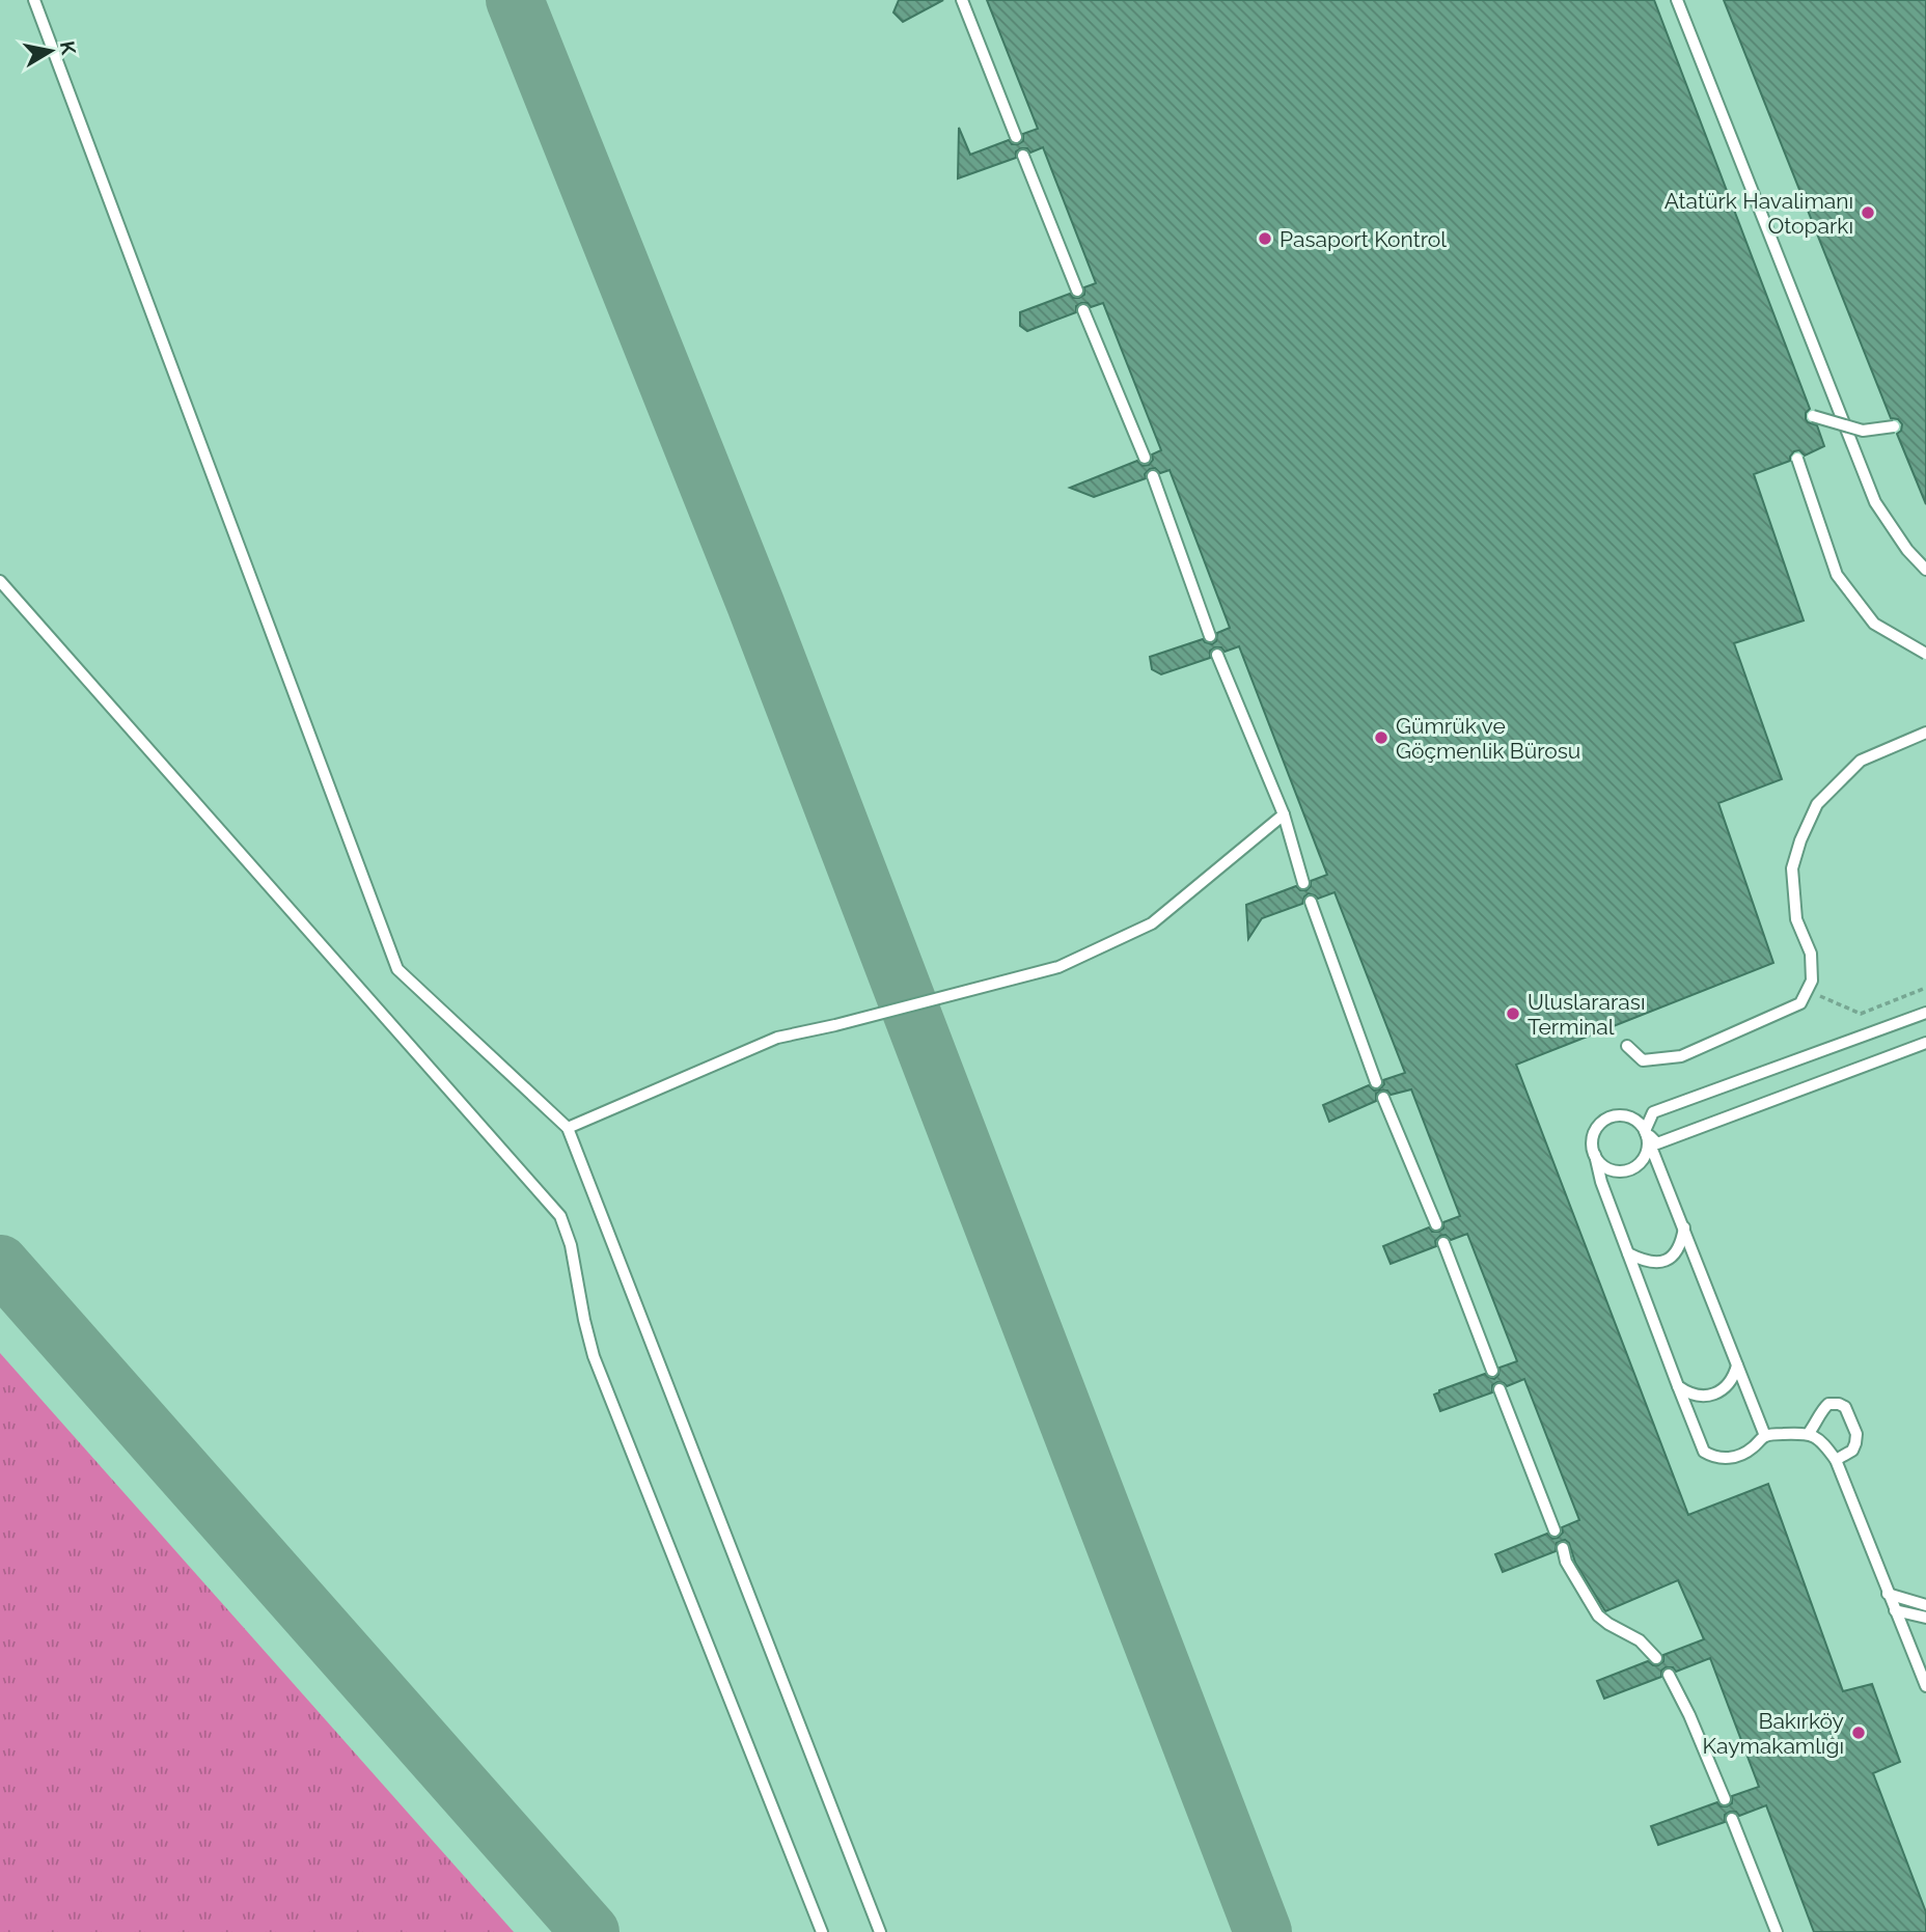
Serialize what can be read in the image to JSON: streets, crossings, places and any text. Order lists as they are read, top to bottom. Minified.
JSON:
{"places":["Atatürk Havalimanı Otoparkı","Pasaport Kontrol","Gümrük ve Göçmenlik Bürosu","Uluslararası Terminal","Bakırköy Kaymakamlığı"],"north":"right"}
